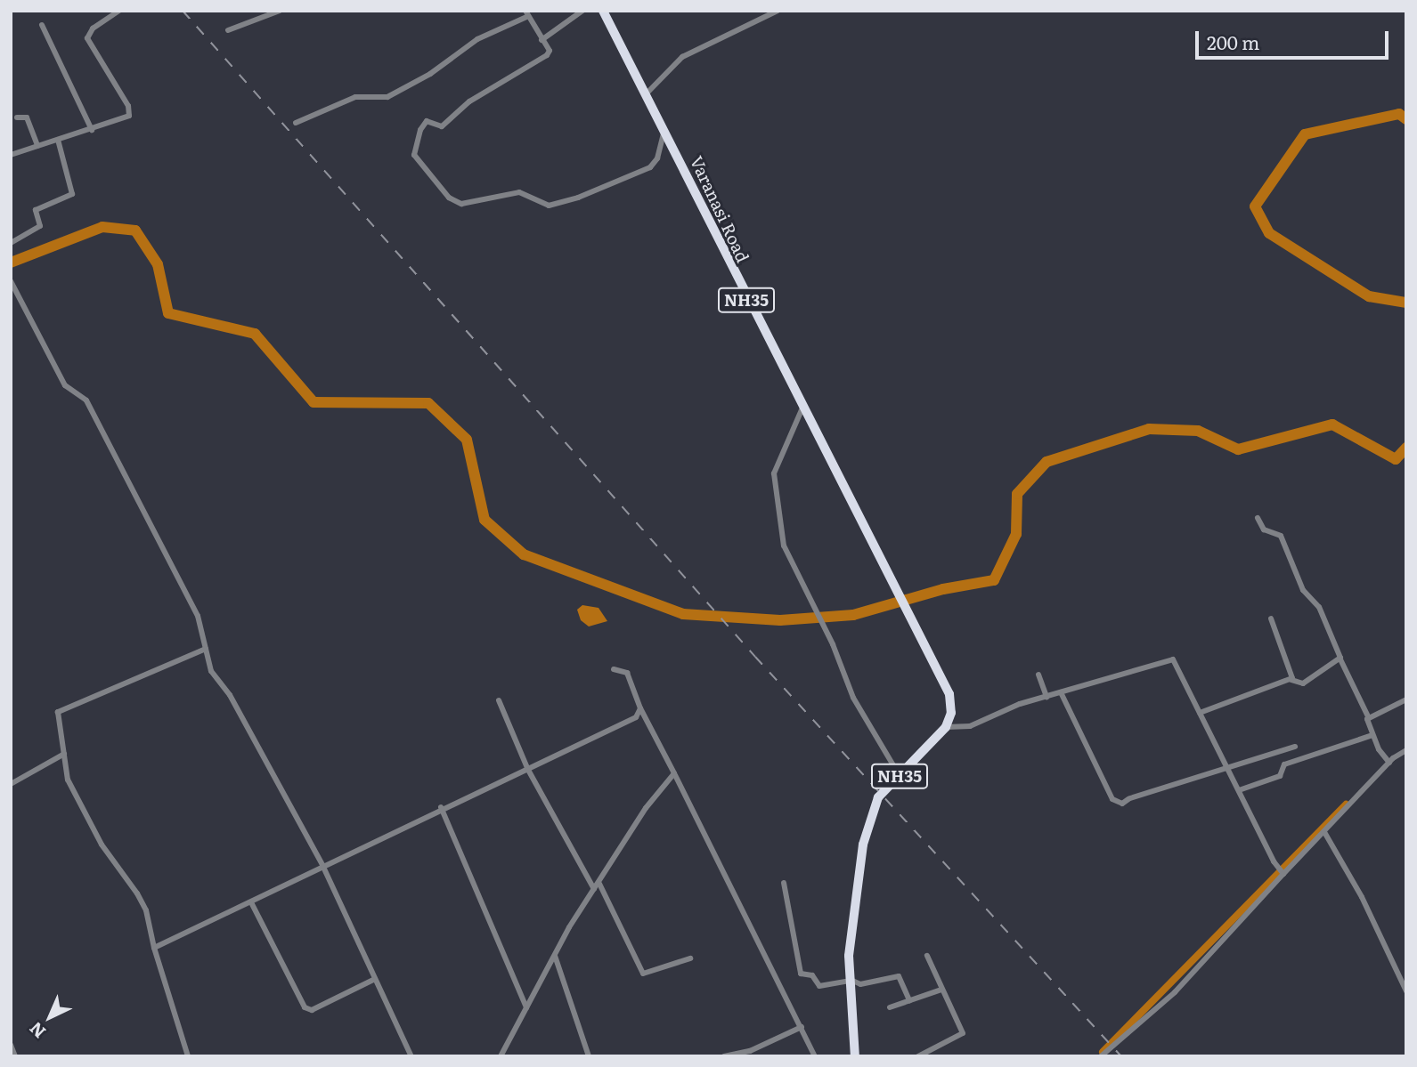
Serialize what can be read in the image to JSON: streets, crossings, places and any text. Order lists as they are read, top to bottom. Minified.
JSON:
{"streets":{"highway":["Varanasi Road","NH35"]},"crossings":[["Varanasi Road","NH35"]],"scale_bar":"200 m","north":"bottom left"}
